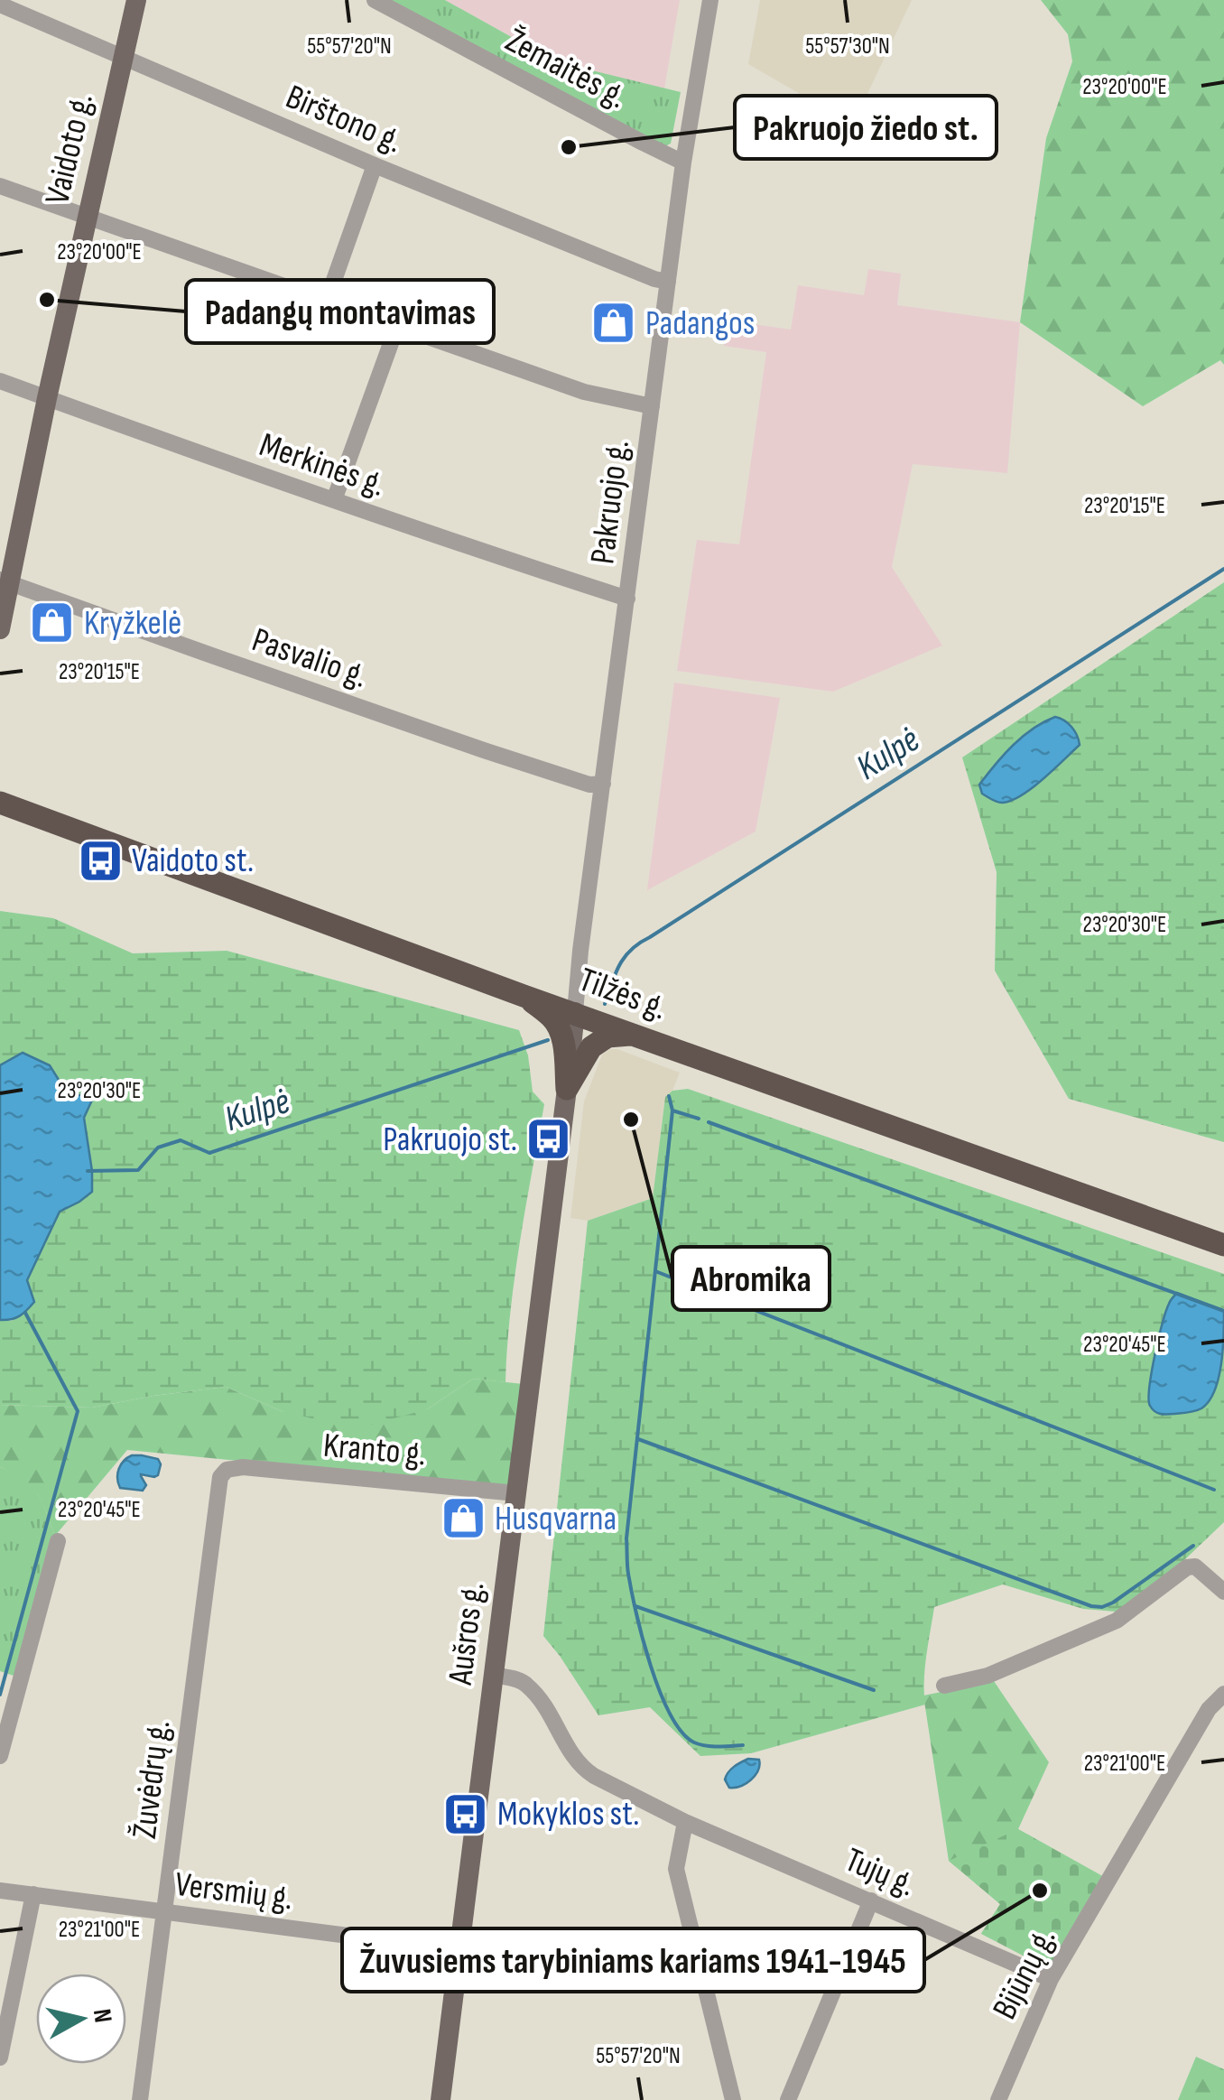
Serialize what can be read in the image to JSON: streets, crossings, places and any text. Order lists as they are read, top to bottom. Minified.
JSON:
{"streets":{"highway":["Tilžės g."],"main road":["Vaidoto g.","Aušros g."],"street":["Žemaitės g.","Birštono g.","Merkinės g.","Pakruojo g.","Pasvalio g.","Kranto g.","Žuvėdrų g.","Tujų g.","Versmių g.","Bijūnų g."]},"crossings":[["Žemaitės g.","Pakruojo g."],["Birštono g.","Vaidoto g."],["Birštono g.","Pakruojo g."],["Vaidoto g.","Merkinės g."],["Vaidoto g.","Pasvalio g."],["Merkinės g.","Pakruojo g."],["Pakruojo g.","Pasvalio g."],["Pakruojo g.","Tilžės g."],["Pakruojo g.","Aušros g."],["Tilžės g.","Aušros g."],["Kranto g.","Aušros g."],["Kranto g.","Žuvėdrų g."],["Aušros g.","Tujų g."],["Aušros g.","Versmių g."],["Žuvėdrų g.","Versmių g."],["Tujų g.","Bijūnų g."]],"water":["Kulpė"],"places":{"other":["Pakruojo žiedo st.","Padangų montavimas","Abromika","Žuvusiems tarybiniams kariams 1941-1945"],"shop":["Padangos","Kryžkelė","Husqvarna"],"bus stop":["Vaidoto st.","Pakruojo st.","Mokyklos st."]},"north":"right","coordinates":["55°57'20\"N","55°57'30\"N","23°20'00\"E","23°20'15\"E","23°20'30\"E","23°20'45\"E","23°21'00\"E"]}
